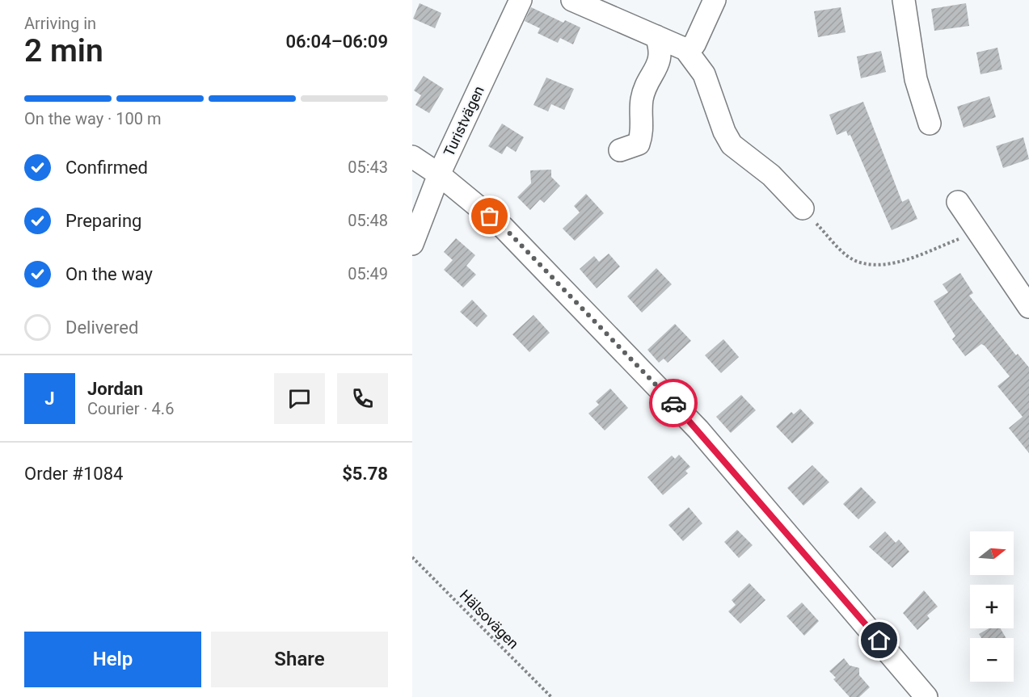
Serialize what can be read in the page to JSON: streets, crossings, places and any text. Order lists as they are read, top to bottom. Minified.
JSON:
{"streets":{"street":["Turistvägen"],"path":["Hälsovägen"]},"north":"right","page":{"heading":["2 min","Arriving in","06:04–06:09"],"panel":["Jordan","Courier · 4.6","Order #1084","$5.78"],"bar":"On the way · 100 m","list":[["Confirmed","05:43"],["Preparing","05:48"],["On the way","05:49"],"Delivered"],"round":"J","map_buttons":["+","−"],"buttons":["Help","Share"]}}
